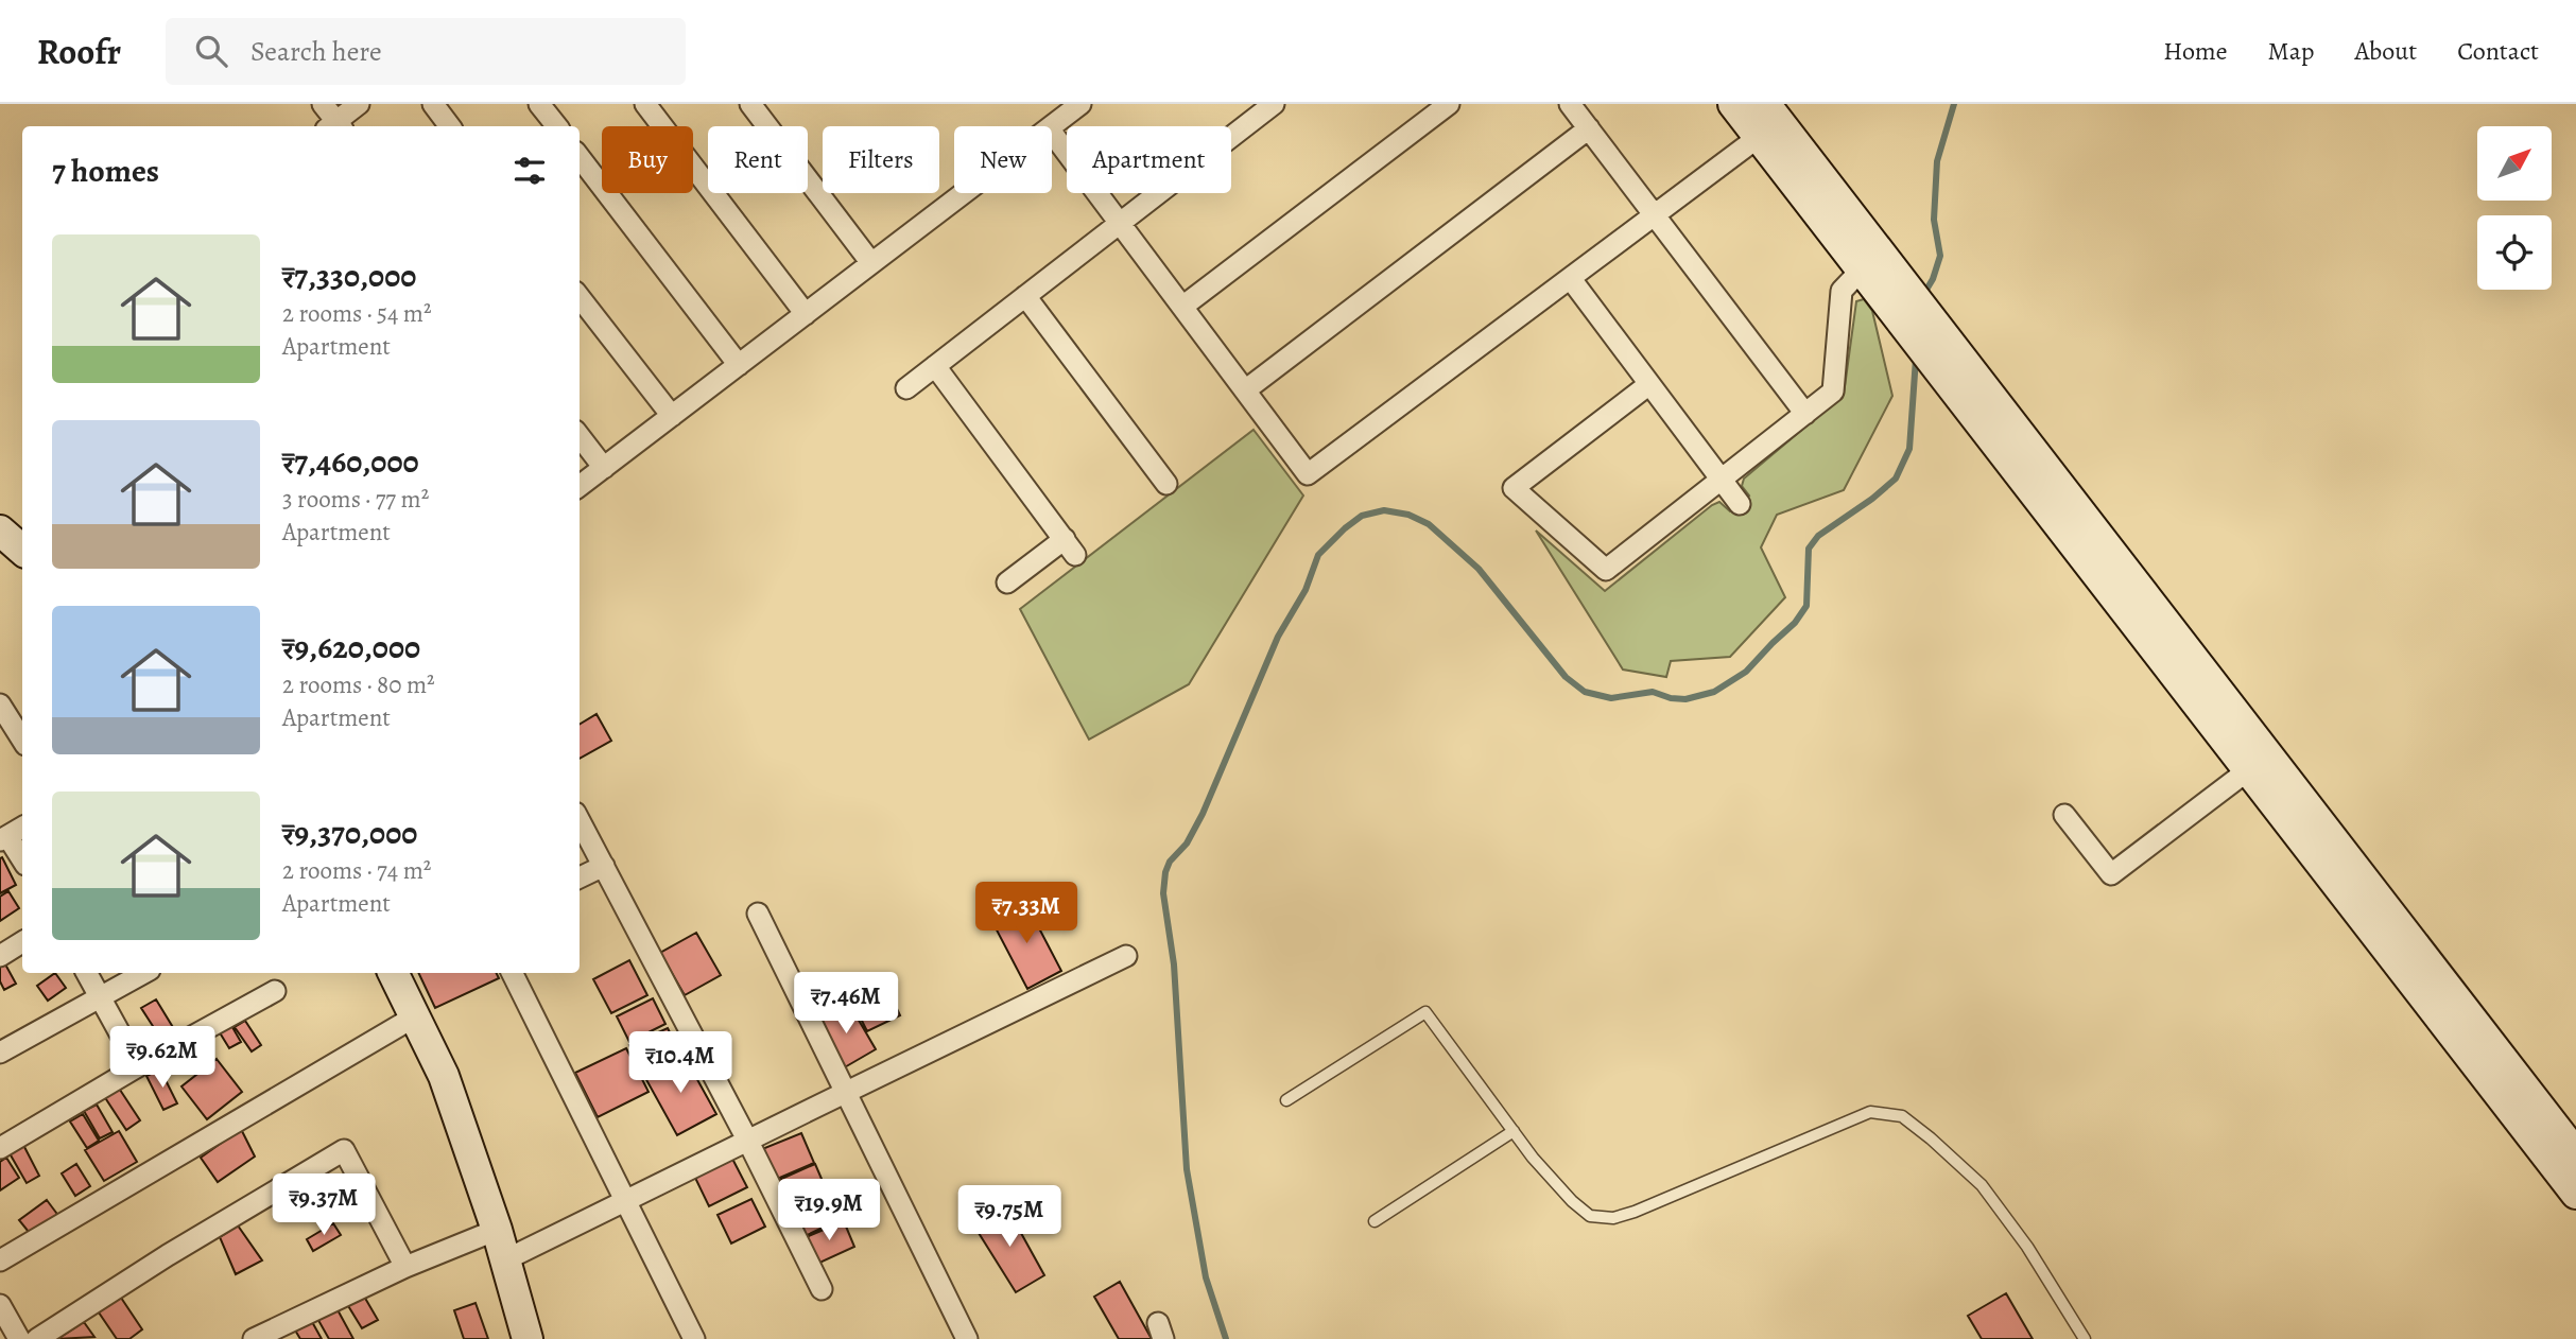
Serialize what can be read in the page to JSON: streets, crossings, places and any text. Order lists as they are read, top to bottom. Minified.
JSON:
{"north":"top right","page":{"header":"Roofr","search":"Search here","nav":["Home","Map","About","Contact"],"chip":["Buy","Rent","Filters","New","Apartment"],"heading":"7 homes","list":[{"name":"₹7,330,000","note":"2 rooms · 54 m² · Apartment"},{"name":"₹7,460,000","note":"3 rooms · 77 m² · Apartment"},{"name":"₹9,620,000","note":"2 rooms · 80 m² · Apartment"},{"name":"₹9,370,000","note":"2 rooms · 74 m² · Apartment"}],"price":["₹7.33M","₹7.46M","₹9.62M","₹10.4M","₹9.37M","₹19.9M","₹9.75M"]}}
